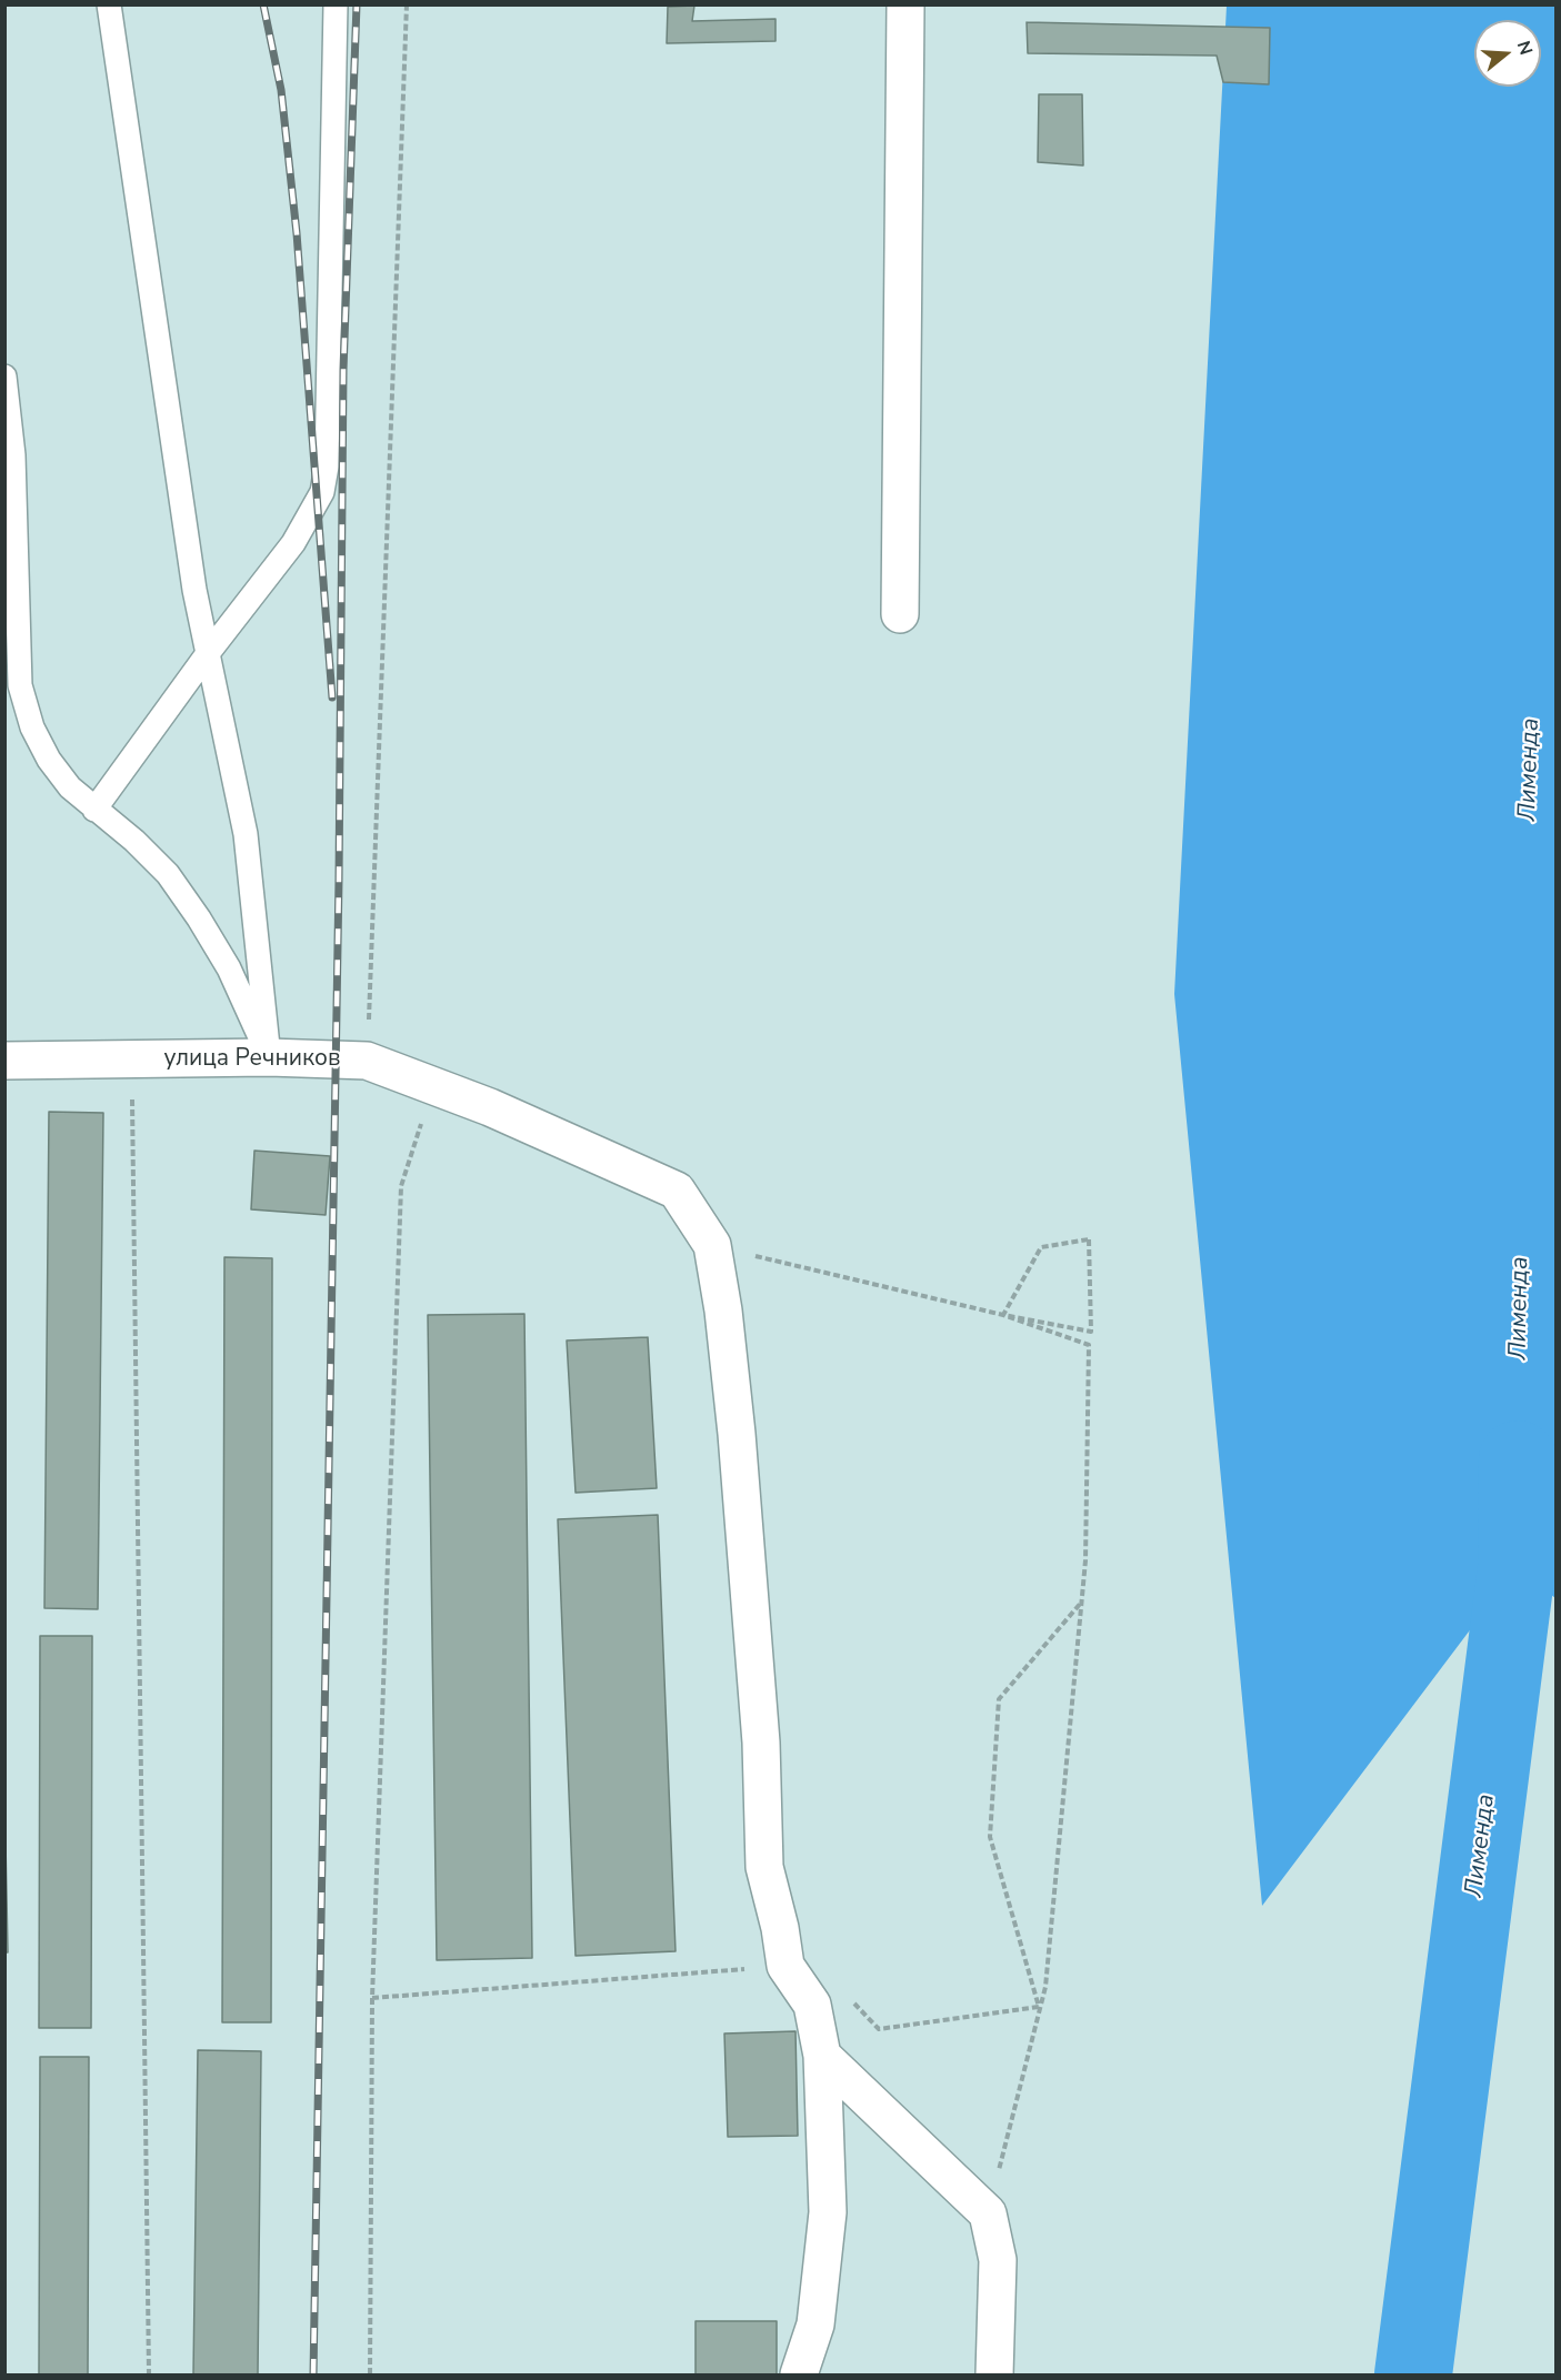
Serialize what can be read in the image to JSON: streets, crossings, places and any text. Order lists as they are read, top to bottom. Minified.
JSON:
{"streets":{"street":["улица Речников"]},"water":["Лименда"],"north":"right"}
